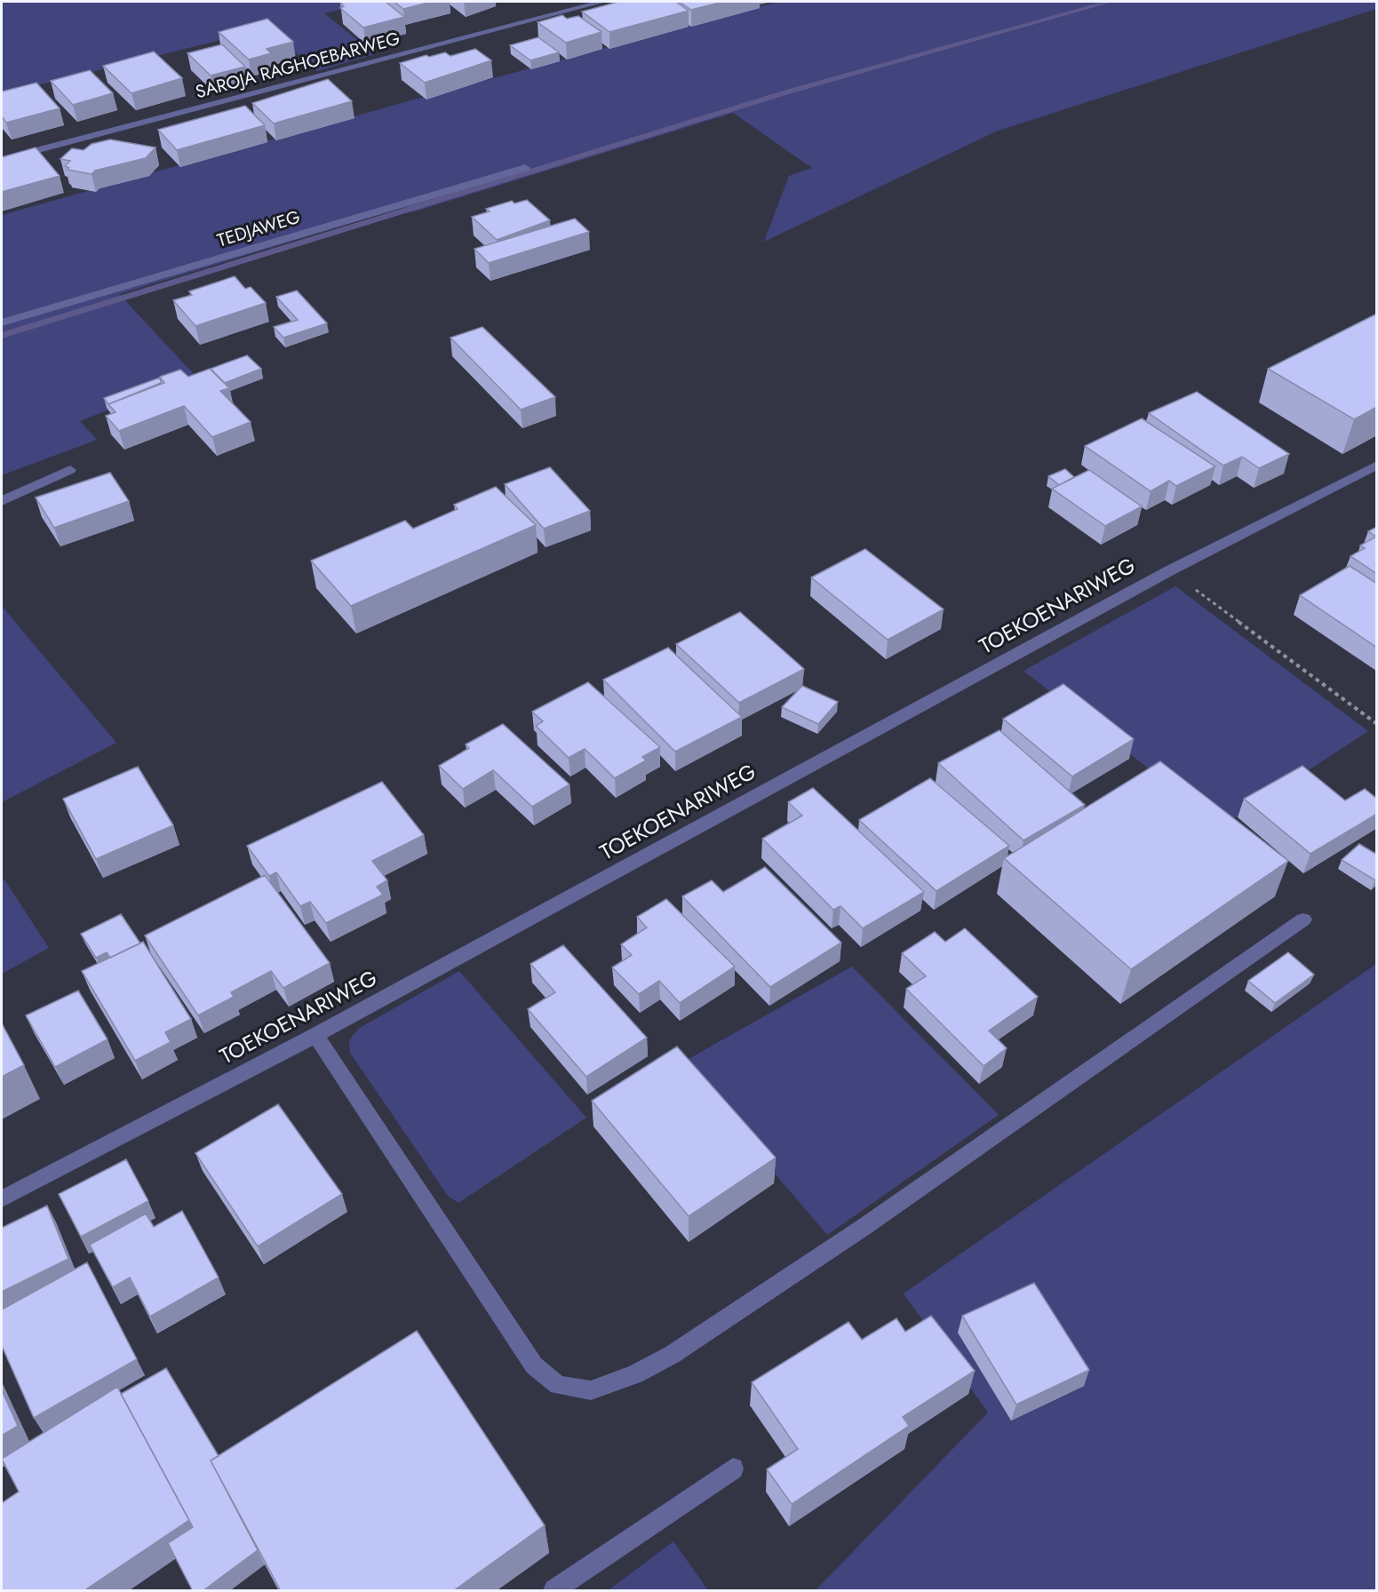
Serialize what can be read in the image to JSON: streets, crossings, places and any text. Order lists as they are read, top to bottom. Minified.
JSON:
{"streets":{"street":["SAROJA RAGHOEBARWEG","TEDJAWEG","TOEKOENARIWEG"]}}
